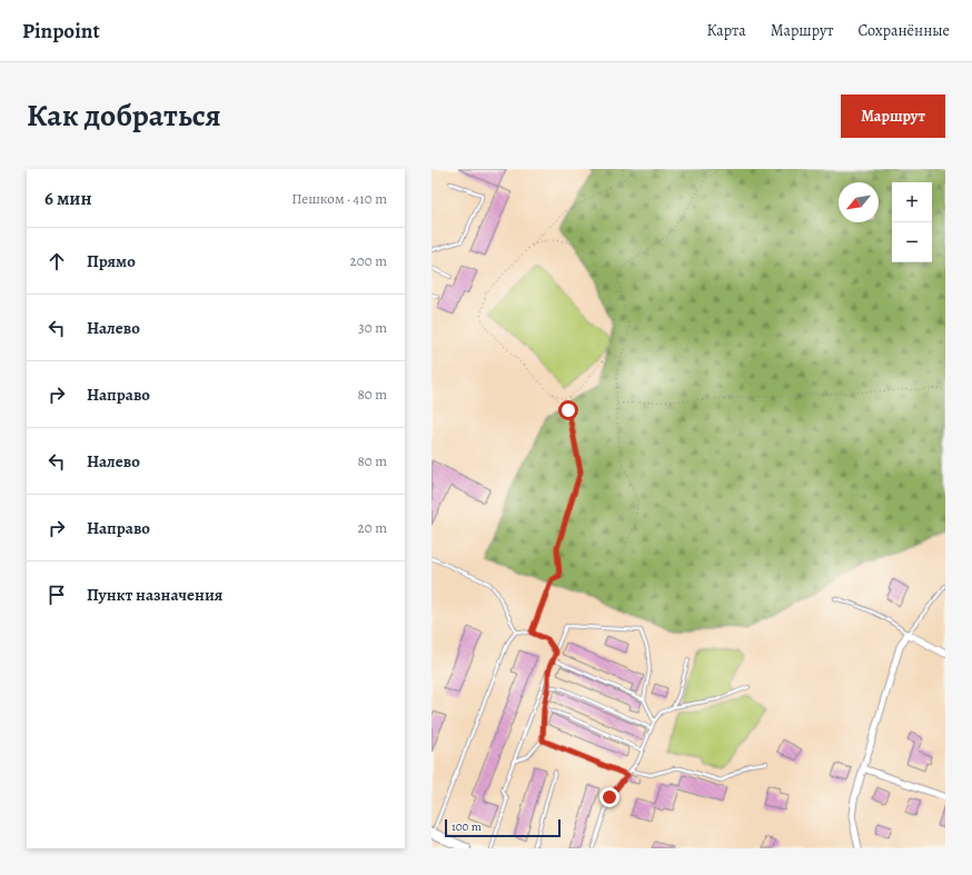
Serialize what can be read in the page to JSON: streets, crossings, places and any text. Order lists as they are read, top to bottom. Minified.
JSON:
{"scale_bar":"100 m","north":"bottom left","page":{"header":"Pinpoint","nav":["Карта","Маршрут","Сохранённые"],"title":"Как добраться","buttons":"Маршрут","heading":["6 мин","Пешком · 410 m"],"map_buttons":["+","−"],"list":[["Прямо","200 m"],["Налево","30 m"],["Направо","80 m"],["Налево","80 m"],["Направо","20 m"],"Пункт назначения"],"scale":"100 m"}}
